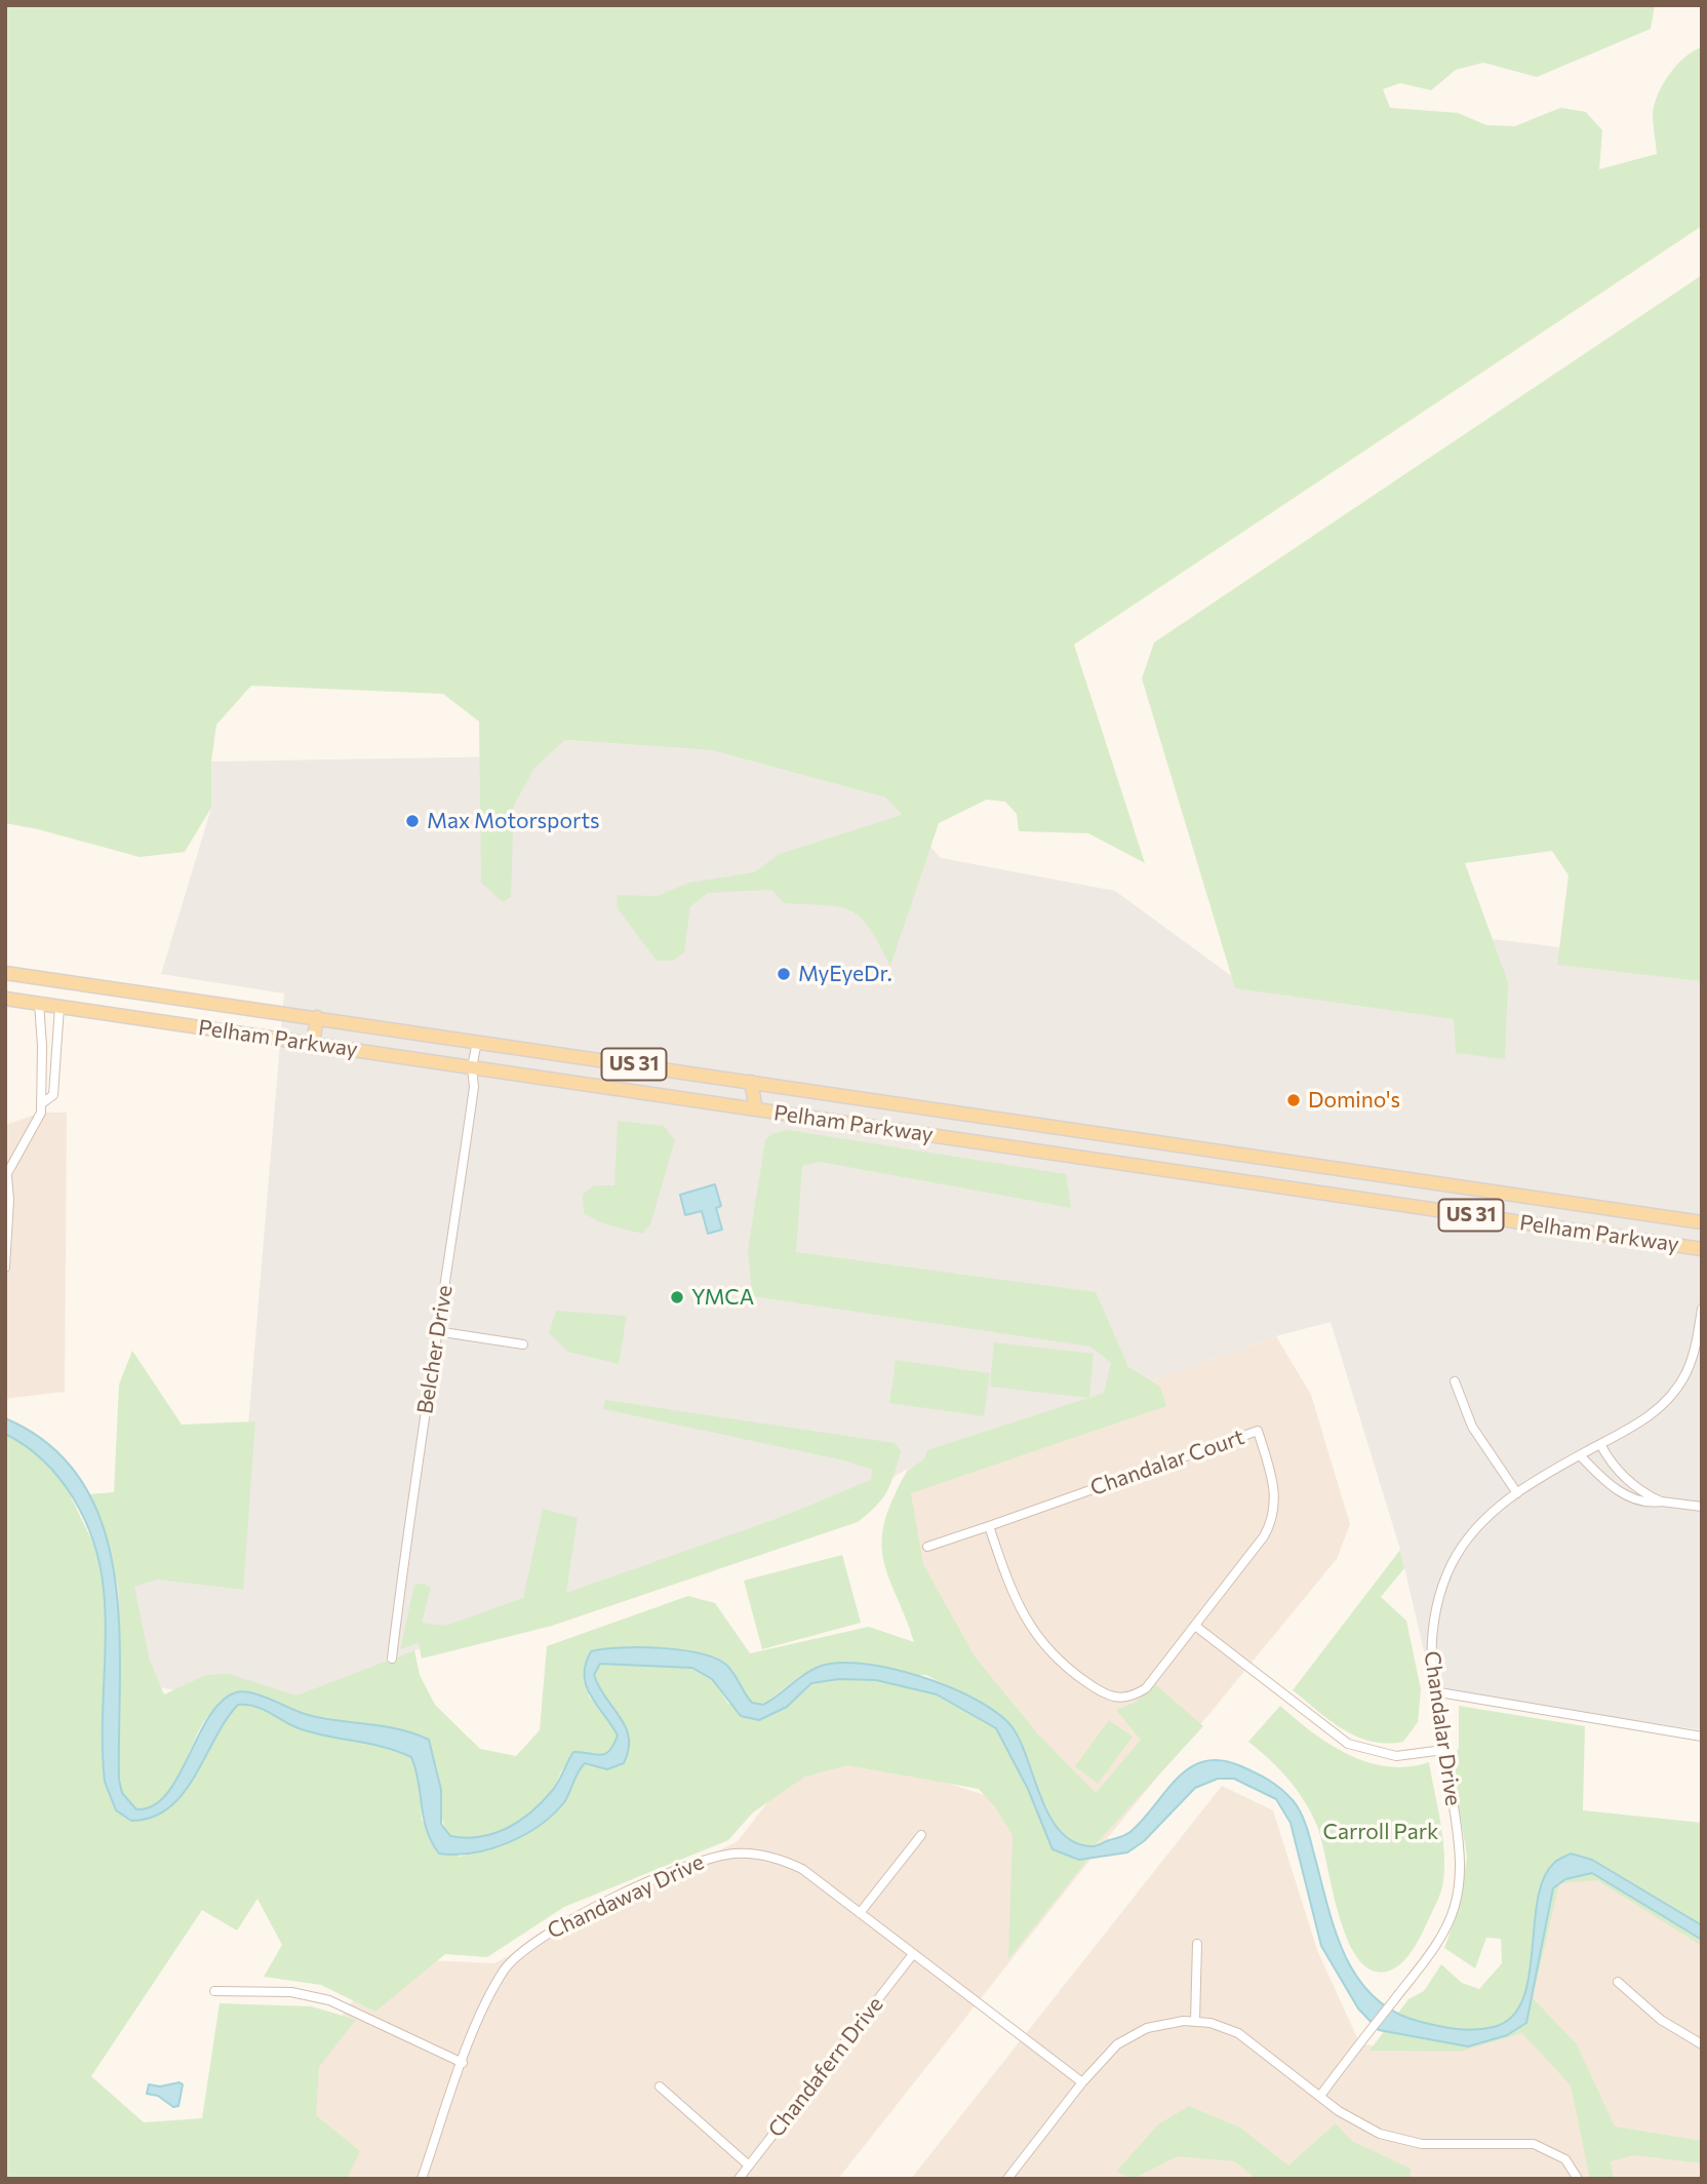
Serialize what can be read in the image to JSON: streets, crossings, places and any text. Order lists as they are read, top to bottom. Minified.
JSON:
{"streets":{"main road":["Pelham Parkway","US 31"],"street":["Belcher Drive","Chandalar Court","Chandalar Drive","Chandaway Drive","Chandafern Drive"]},"crossings":[["Pelham Parkway","Belcher Drive"],["Chandaway Drive","Chandafern Drive"]],"parks":["Carroll Park"],"places":["Max Motorsports","MyEyeDr.","Domino's","YMCA"]}
